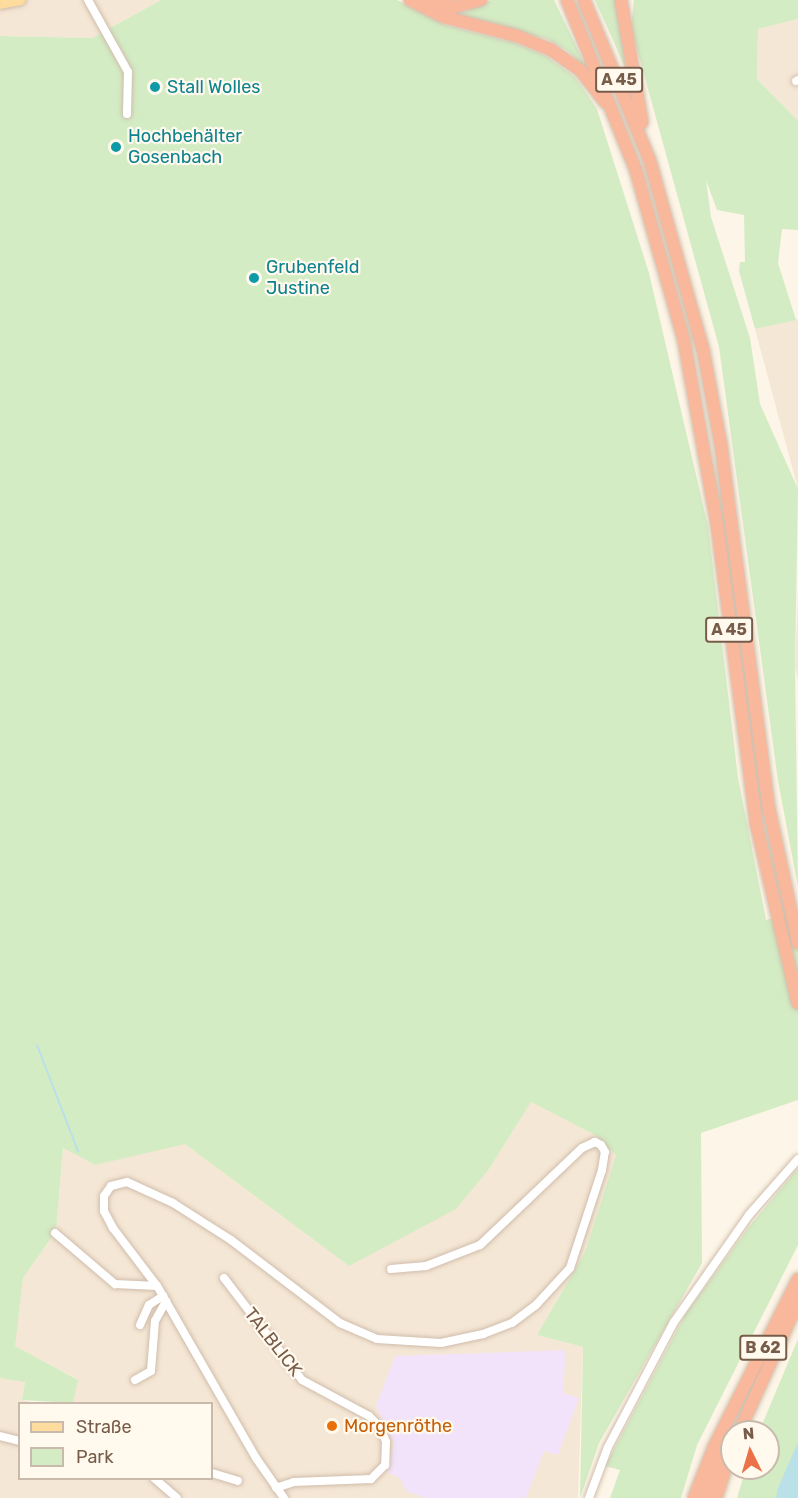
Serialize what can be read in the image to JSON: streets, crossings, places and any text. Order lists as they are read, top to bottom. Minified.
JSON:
{"streets":{"highway":["A 45","B 62"],"street":["TALBLICK"]},"places":["Stall Wolles","Hochbehälter Gosenbach","Grubenfeld Justine","Morgenröthe"],"legend":["Straße","Park"],"north":"top"}
